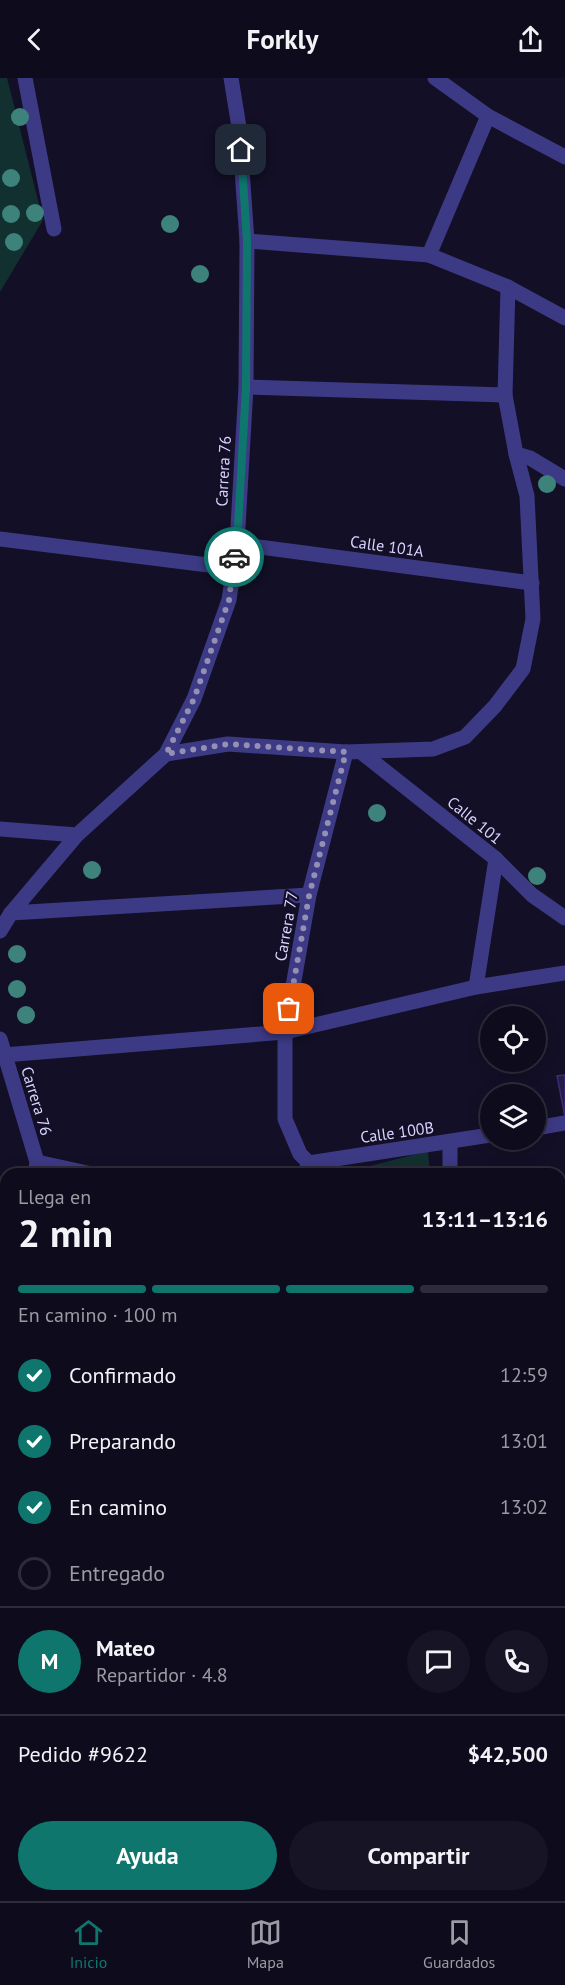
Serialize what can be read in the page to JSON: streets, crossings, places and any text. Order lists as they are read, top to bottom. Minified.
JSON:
{"streets":{"street":["Carrera 76","Calle 101A","Calle 101","Carrera 77","Calle 100B"]},"crossings":[["Carrera 76","Calle 101A"],["Calle 101","Carrera 77"],["Carrera 77","Calle 100B"]],"page":{"header":"Forkly","heading":["2 min","Llega en","13:11–13:16"],"panel":["Mateo","Repartidor · 4.8","Pedido #9622","$42,500"],"bar":"En camino · 100 m","list":[["Confirmado","12:59"],["Preparando","13:01"],["En camino","13:02"],"Entregado"],"round":"M","buttons":["Ayuda","Compartir"],"tabs":["Inicio","Mapa","Guardados"]}}
